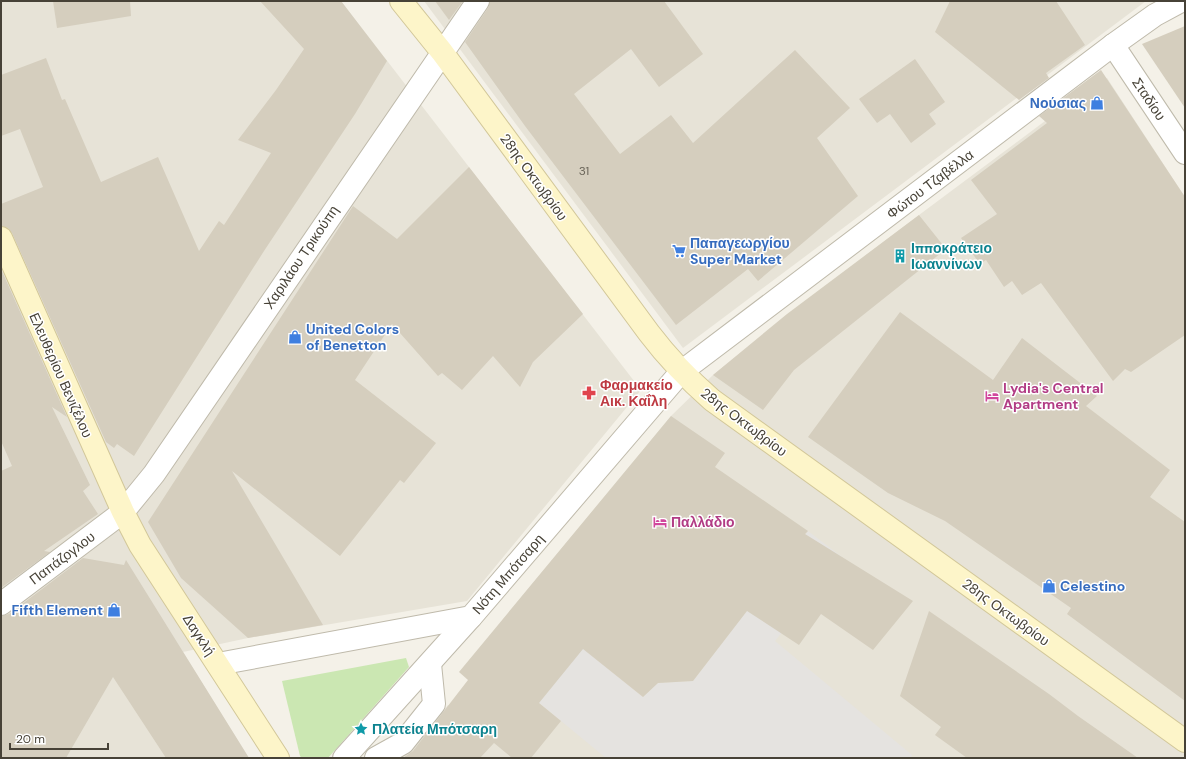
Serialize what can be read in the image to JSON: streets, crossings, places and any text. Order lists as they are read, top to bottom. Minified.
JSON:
{"streets":{"main road":["28ης Οκτωβρίου","Ελευθερίου Βενιζέλου","Δαγκλή"],"street":["Σταδίου","Φώτου Τζαβέλλα","Χαριλάου Τρικούπη","Παπάζογλου","Νότη Μπότσαρη"]},"crossings":[["Σταδίου","Φώτου Τζαβέλλα"],["28ης Οκτωβρίου","Φώτου Τζαβέλλα"],["28ης Οκτωβρίου","Χαριλάου Τρικούπη"],["28ης Οκτωβρίου","Νότη Μπότσαρη"],["Φώτου Τζαβέλλα","Νότη Μπότσαρη"],["Χαριλάου Τρικούπη","Ελευθερίου Βενιζέλου"],["Χαριλάου Τρικούπη","Παπάζογλου"],["Χαριλάου Τρικούπη","Δαγκλή"],["Ελευθερίου Βενιζέλου","Παπάζογλου"],["Ελευθερίου Βενιζέλου","Δαγκλή"],["Παπάζογλου","Δαγκλή"],["Νότη Μπότσαρη","Δαγκλή"]],"places":{"shop":["Νούσιας","United Colors of Benetton","Celestino","Fifth Element"],"supermarket":["Παπαγεωργίου Super Market"],"building":["Ιπποκράτειο Ιωαννίνων"],"pharmacy":["Φαρμακείο Αικ. Καΐλη"],"hotel":["Lydia's Central Apartment","Παλλάδιο"],"place":["Πλατεία Μπότσαρη"]},"house_numbers":["31"],"scale_bar":"20 m"}
